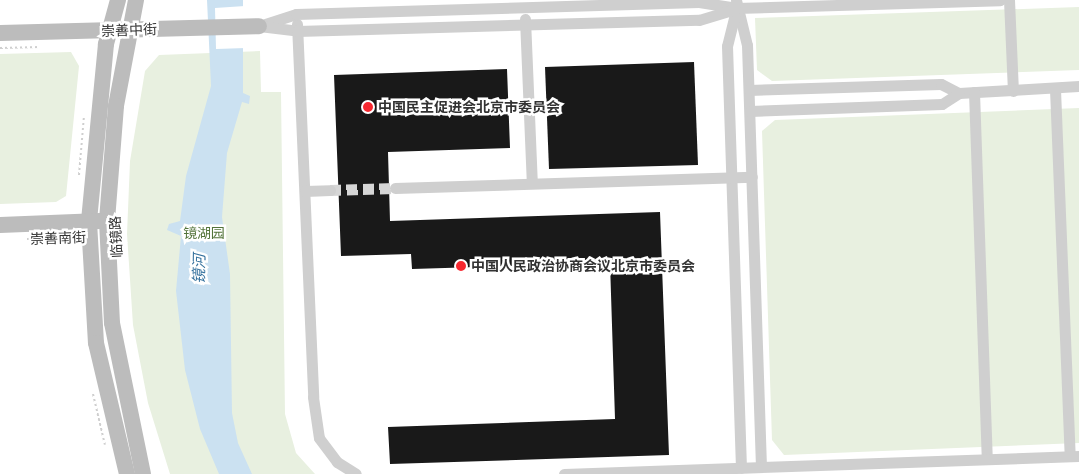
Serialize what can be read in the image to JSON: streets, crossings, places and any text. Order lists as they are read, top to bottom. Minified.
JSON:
{"streets":{"street":["崇善中街","临镜路","崇善南街"]},"crossings":[["崇善中街","临镜路"],["临镜路","崇善南街"]],"water":["镜河"],"parks":["镜湖园"],"places":["中国民主促进会北京市委员会","中国人民政治协商会议北京市委员会"]}
